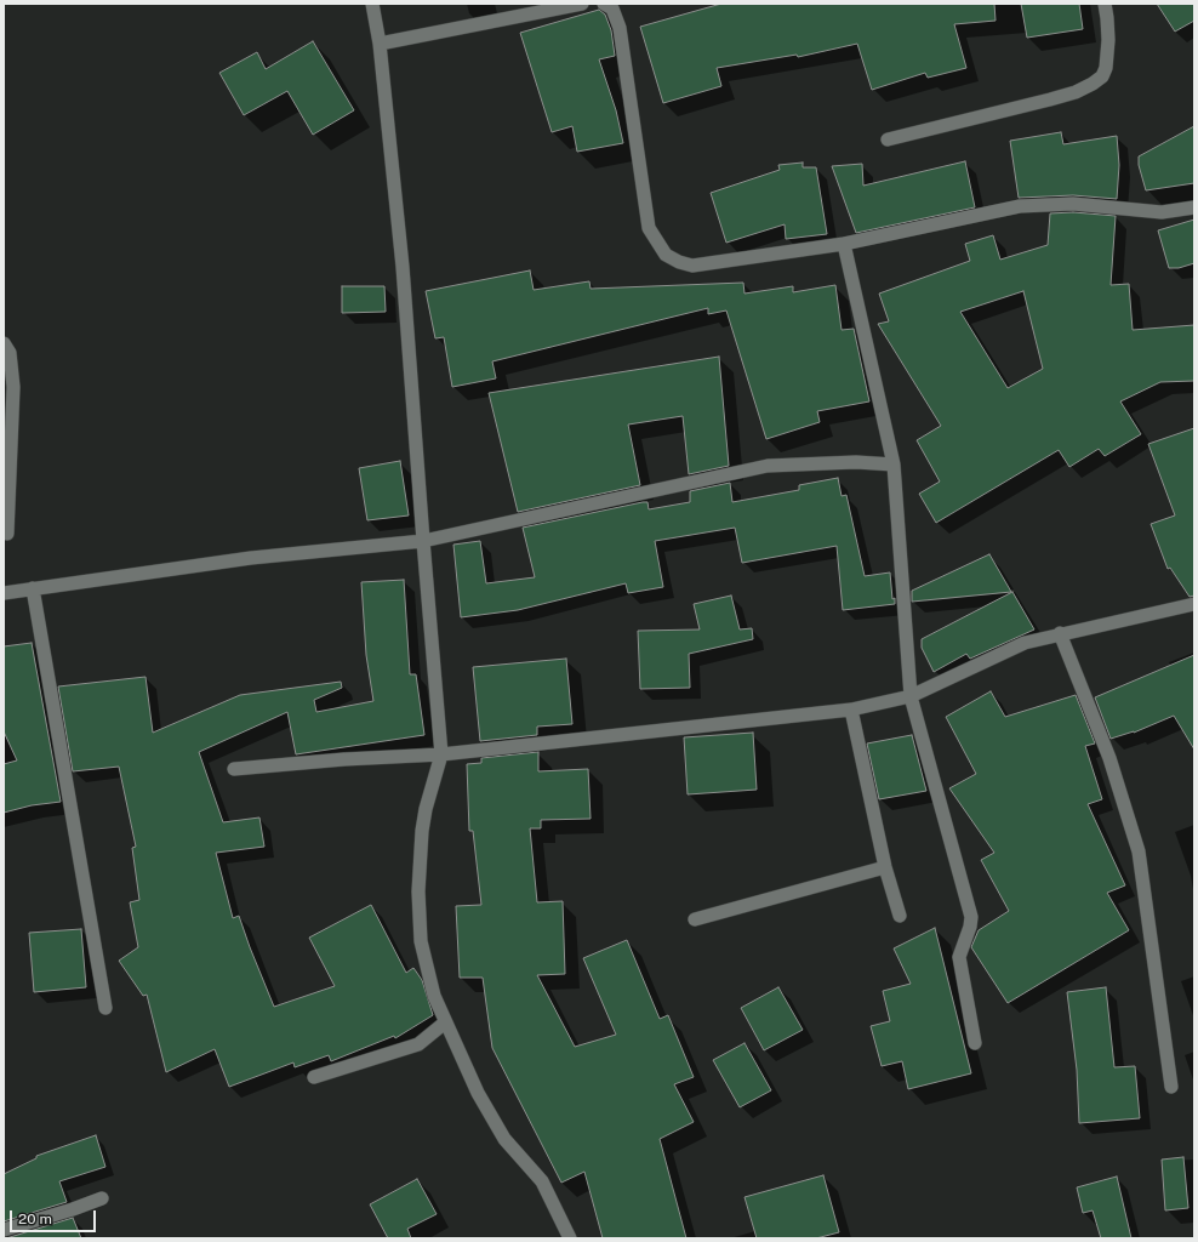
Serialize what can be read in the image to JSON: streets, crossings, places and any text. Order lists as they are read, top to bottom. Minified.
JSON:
{"scale_bar":"20 m"}
